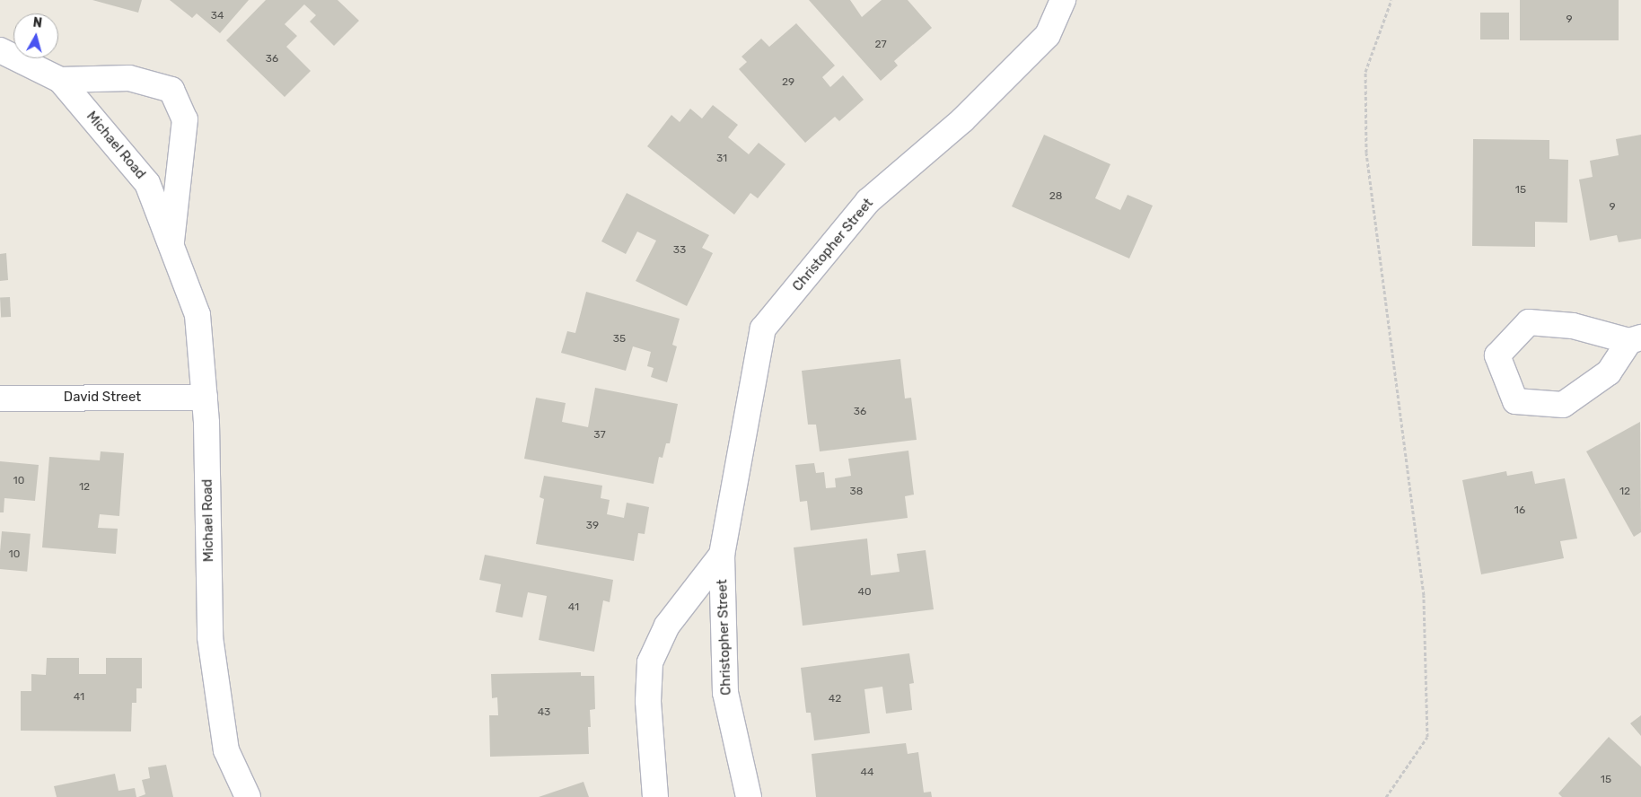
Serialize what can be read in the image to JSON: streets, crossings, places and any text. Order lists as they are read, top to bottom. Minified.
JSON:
{"streets":{"street":["Michael Road","Christopher Street","David Street"]},"crossings":[["Michael Road","David Street"]],"house_numbers":["34","9","27","36","29","31","15","28","9","33","35","36","37","10","12","38","12","16","39","10","40","41","41","42","43","44","15"],"north":"top"}
